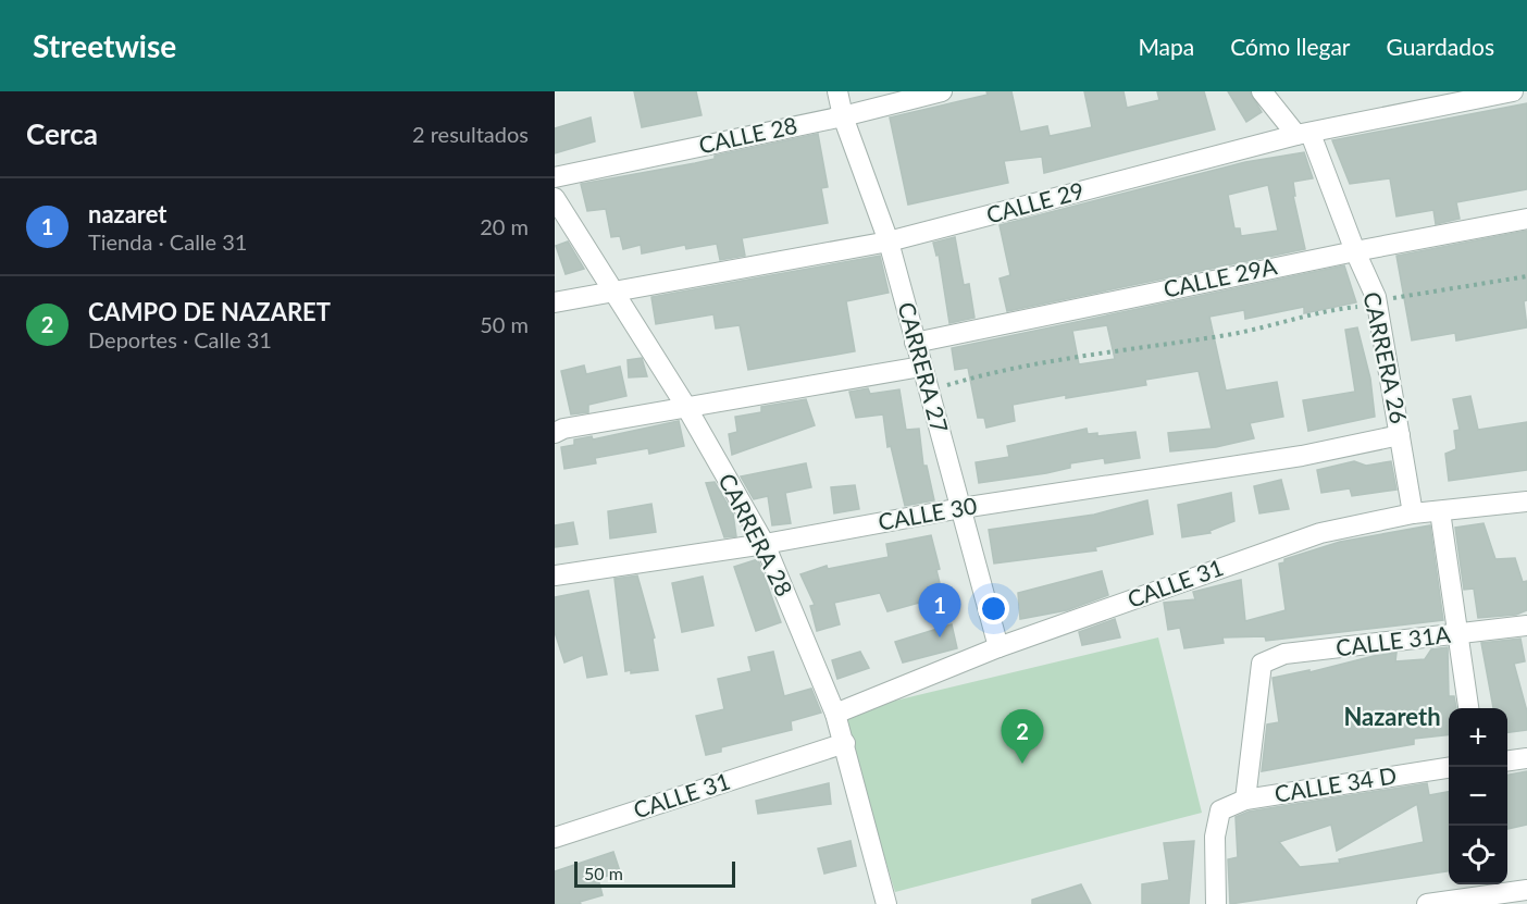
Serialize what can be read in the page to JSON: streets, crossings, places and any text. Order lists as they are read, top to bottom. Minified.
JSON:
{"streets":{"street":["CALLE 28","CALLE 29","CALLE 29A","CARRERA 26","CARRERA 27","CALLE 30","CARRERA 28","CALLE 31","CALLE 31A","CALLE 34 D"]},"crossings":[["CALLE 28","CARRERA 27"],["CALLE 29","CARRERA 26"],["CALLE 29","CARRERA 27"],["CALLE 29","CARRERA 28"],["CALLE 29A","CARRERA 26"],["CALLE 29A","CARRERA 27"],["CARRERA 26","CALLE 30"],["CARRERA 26","CALLE 31"],["CARRERA 27","CALLE 30"],["CARRERA 27","CALLE 31"],["CALLE 30","CARRERA 28"],["CARRERA 28","CALLE 31"],["CALLE 31A","CALLE 34 D"]],"districts":["Nazareth"],"scale_bar":"50 m","page":{"header":"Streetwise","nav":["Mapa","Cómo llegar","Guardados"],"heading":["Cerca","2 resultados"],"list":[{"mark":"1","name":"nazaret","note":"Tienda · Calle 31","value":"20 m"},{"mark":"2","name":"CAMPO DE NAZARET","note":"Deportes · Calle 31","value":"50 m"}],"pins":["1","2"],"map_buttons":["+","−"],"scale":"50 m"}}
